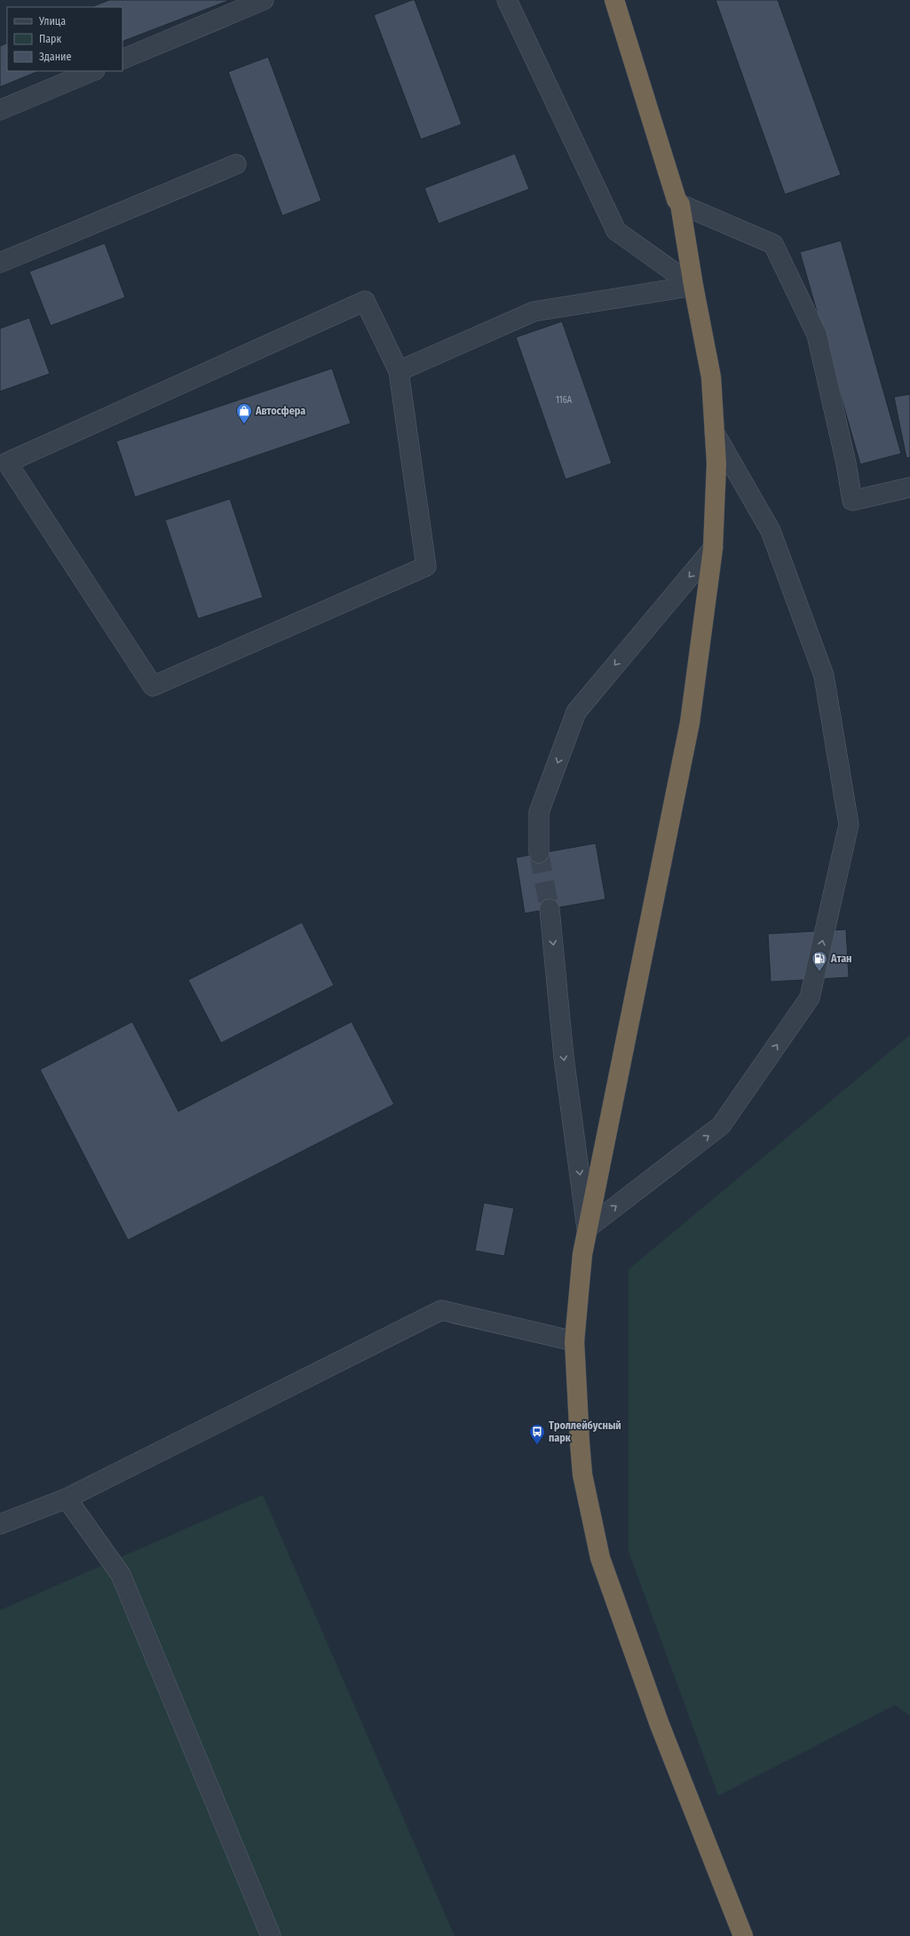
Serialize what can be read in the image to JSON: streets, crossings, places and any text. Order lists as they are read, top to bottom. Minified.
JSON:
{"places":{"shop":["Автосфера"],"fuel station":["Атан"],"bus stop":["Троллейбусный парк"]},"house_numbers":["116А"],"legend":["Улица","Парк","Здание"]}
